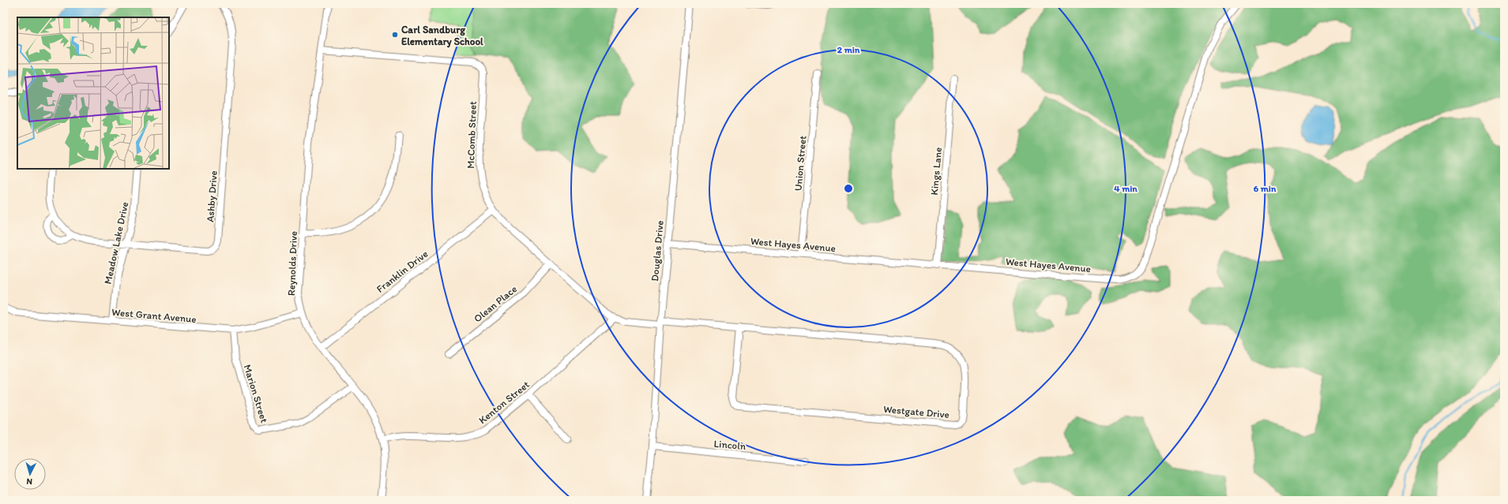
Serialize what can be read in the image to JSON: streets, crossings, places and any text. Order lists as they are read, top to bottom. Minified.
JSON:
{"streets":{"street":["McComb Street","Union Street","Kings Lane","Ashby Drive","Meadow Lake Drive","West Hayes Avenue","Douglas Drive","Reynolds Drive","Franklin Drive","Olean Place","West Grant Avenue","Marion Street","Kenton Street","Westgate Drive","Lincoln"]},"crossings":[["McComb Street","Douglas Drive"],["McComb Street","Reynolds Drive"],["McComb Street","Franklin Drive"],["McComb Street","Olean Place"],["McComb Street","Kenton Street"],["McComb Street","Westgate Drive"],["Union Street","West Hayes Avenue"],["Kings Lane","West Hayes Avenue"],["Ashby Drive","Meadow Lake Drive"],["Meadow Lake Drive","West Grant Avenue"],["West Hayes Avenue","Douglas Drive"],["Douglas Drive","Westgate Drive"],["Douglas Drive","Lincoln"],["Reynolds Drive","Franklin Drive"],["Reynolds Drive","West Grant Avenue"],["Reynolds Drive","Marion Street"],["Reynolds Drive","Kenton Street"],["West Grant Avenue","Marion Street"]],"places":["Carl Sandburg Elementary School"],"north":"bottom","rings":["2 min","4 min","6 min"]}
